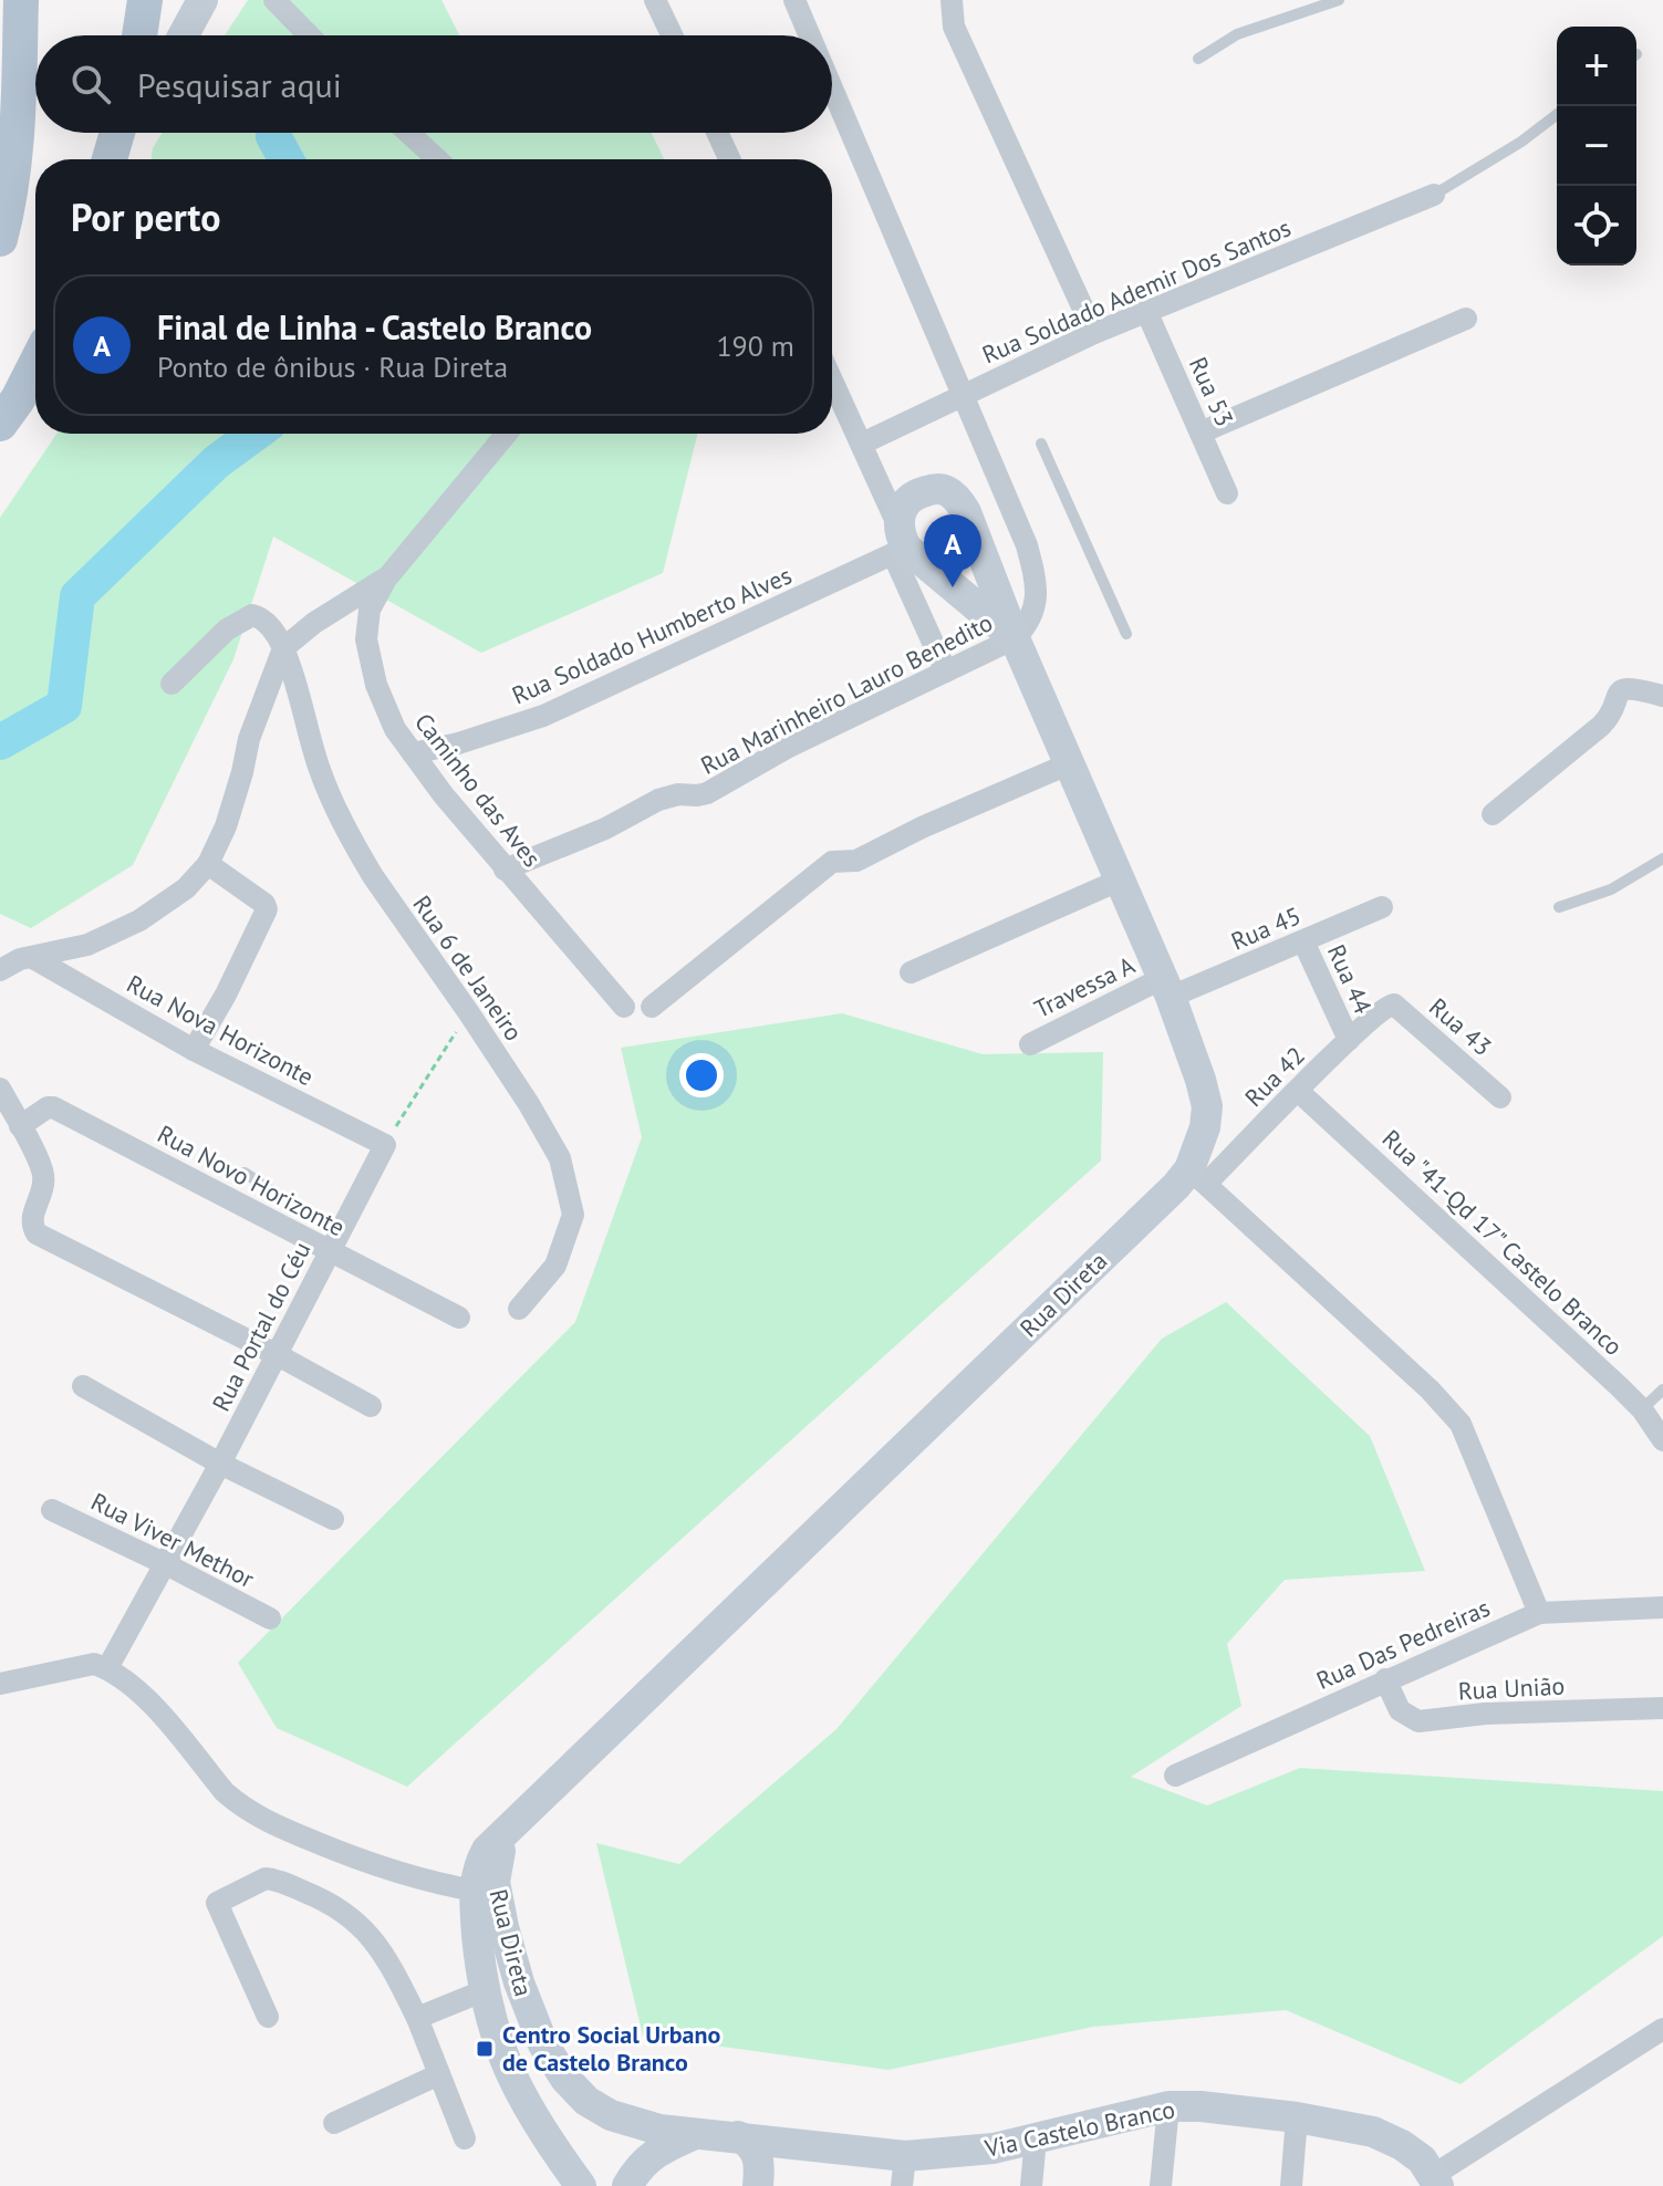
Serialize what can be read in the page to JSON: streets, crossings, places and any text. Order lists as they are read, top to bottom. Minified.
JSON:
{"streets":{"street":["Rua Soldado Ademir Dos Santos","Rua 53","Rua Soldado Humberto Alves","Rua Marinheiro Lauro Benedito","Caminho das Aves","Rua 45","Rua 6 de Janeiro","Rua 44","Travessa A","Rua 43","Rua Nova Horizonte","Rua 42","Rua Novo Horizonte","Rua \"41-Qd 17\" Castelo Branco","Rua Direta","Rua Portal do Céu","Rua Viver Methor","Rua Das Pedreiras","Rua União","Via Castelo Branco"]},"crossings":[["Rua Soldado Ademir Dos Santos","Rua 53"],["Rua Soldado Humberto Alves","Caminho das Aves"],["Rua Soldado Humberto Alves","Rua Direta"],["Rua Marinheiro Lauro Benedito","Caminho das Aves"],["Rua Marinheiro Lauro Benedito","Rua Direta"],["Rua 45","Rua 44"],["Rua 45","Travessa A"],["Rua 45","Rua Direta"],["Rua 44","Rua 42"],["Travessa A","Rua Direta"],["Rua 43","Rua 42"],["Rua Nova Horizonte","Rua Portal do Céu"],["Rua 42","Rua \"41-Qd 17\" Castelo Branco"],["Rua 42","Rua Direta"],["Rua Novo Horizonte","Rua Portal do Céu"],["Rua Direta","Via Castelo Branco"],["Rua Portal do Céu","Rua Viver Methor"],["Rua Das Pedreiras","Rua União"]],"places":{"transit":["Centro Social Urbano de Castelo Branco"]},"page":{"map_buttons":["+","−"],"search":"Pesquisar aqui","heading":"Por perto","list":[{"mark":"A","name":"Final de Linha - Castelo Branco","note":"Ponto de ônibus · Rua Direta","value":"190 m"}],"pins":"A"}}
